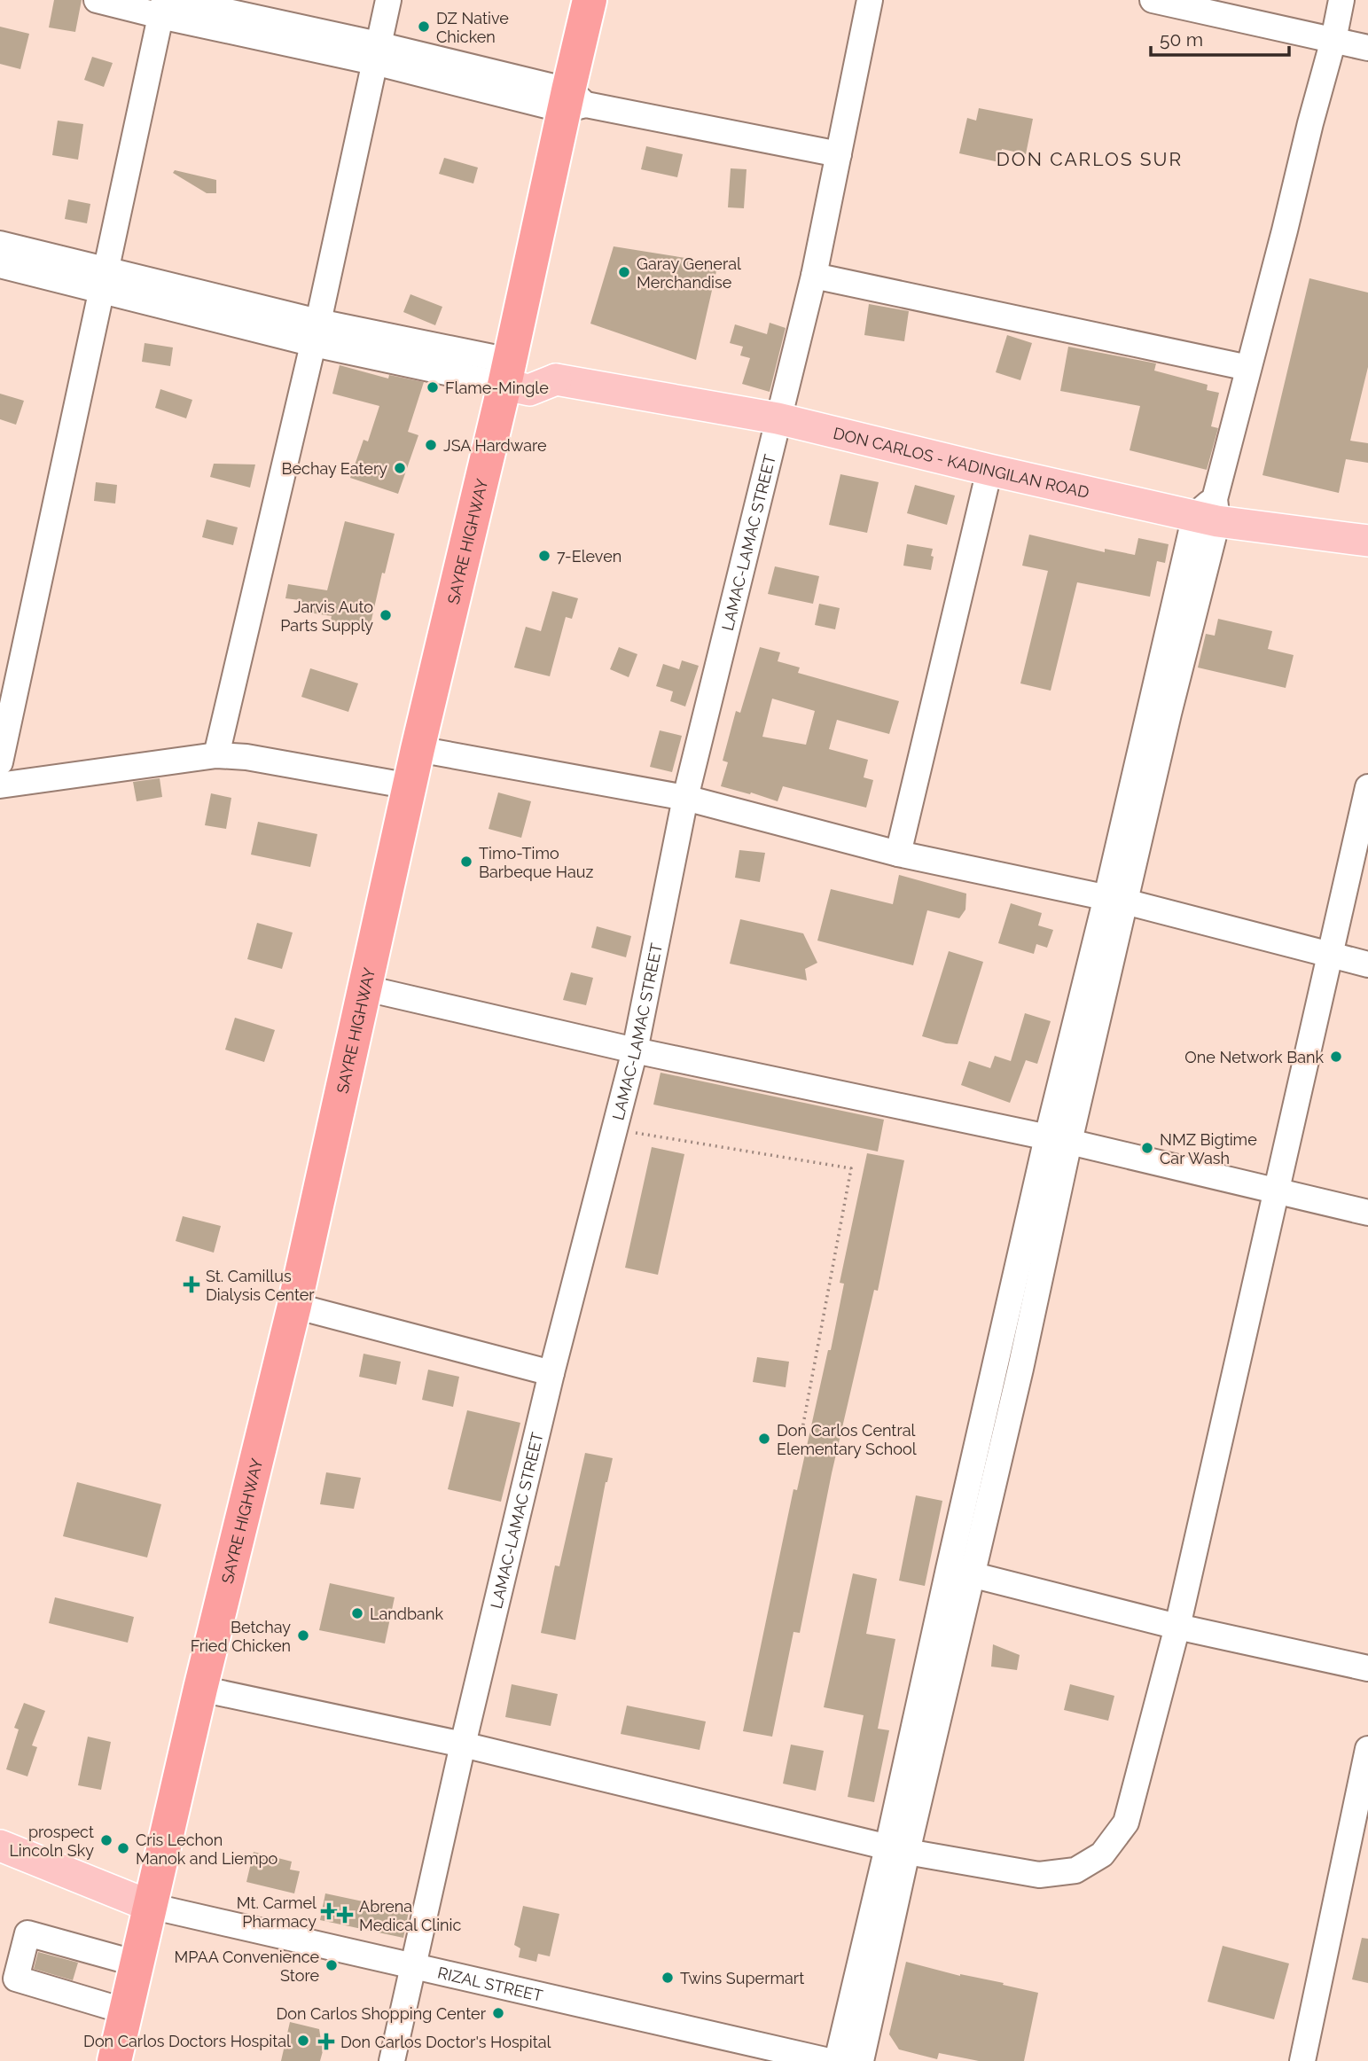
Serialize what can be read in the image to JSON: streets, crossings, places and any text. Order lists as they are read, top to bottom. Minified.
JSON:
{"streets":{"highway":["SAYRE HIGHWAY"],"main road":["DON CARLOS - KADINGILAN ROAD"],"street":["LAMAC-LAMAC STREET","RIZAL STREET"]},"crossings":[["DON CARLOS - KADINGILAN ROAD","SAYRE HIGHWAY"],["DON CARLOS - KADINGILAN ROAD","LAMAC-LAMAC STREET"],["SAYRE HIGHWAY","RIZAL STREET"],["LAMAC-LAMAC STREET","RIZAL STREET"]],"districts":["DON CARLOS SUR"],"places":{"other":["DZ Native Chicken","Garay General Merchandise","Flame-Mingle","JSA Hardware","Bechay Eatery","7-Eleven","Jarvis Auto Parts Supply","Timo-Timo Barbeque Hauz","One Network Bank","NMZ Bigtime Car Wash","Don Carlos Central Elementary School","Landbank","Betchay Fried Chicken","prospect Lincoln Sky","Cris Lechon Manok and Liempo","MPAA Convenience Store","Twins Supermart","Don Carlos Shopping Center","Don Carlos Doctors Hospital"],"health":["St. Camillus Dialysis Center","Mt. Carmel Pharmacy","Abrena Medical Clinic","Don Carlos Doctor's Hospital"]},"scale_bar":"50 m"}
